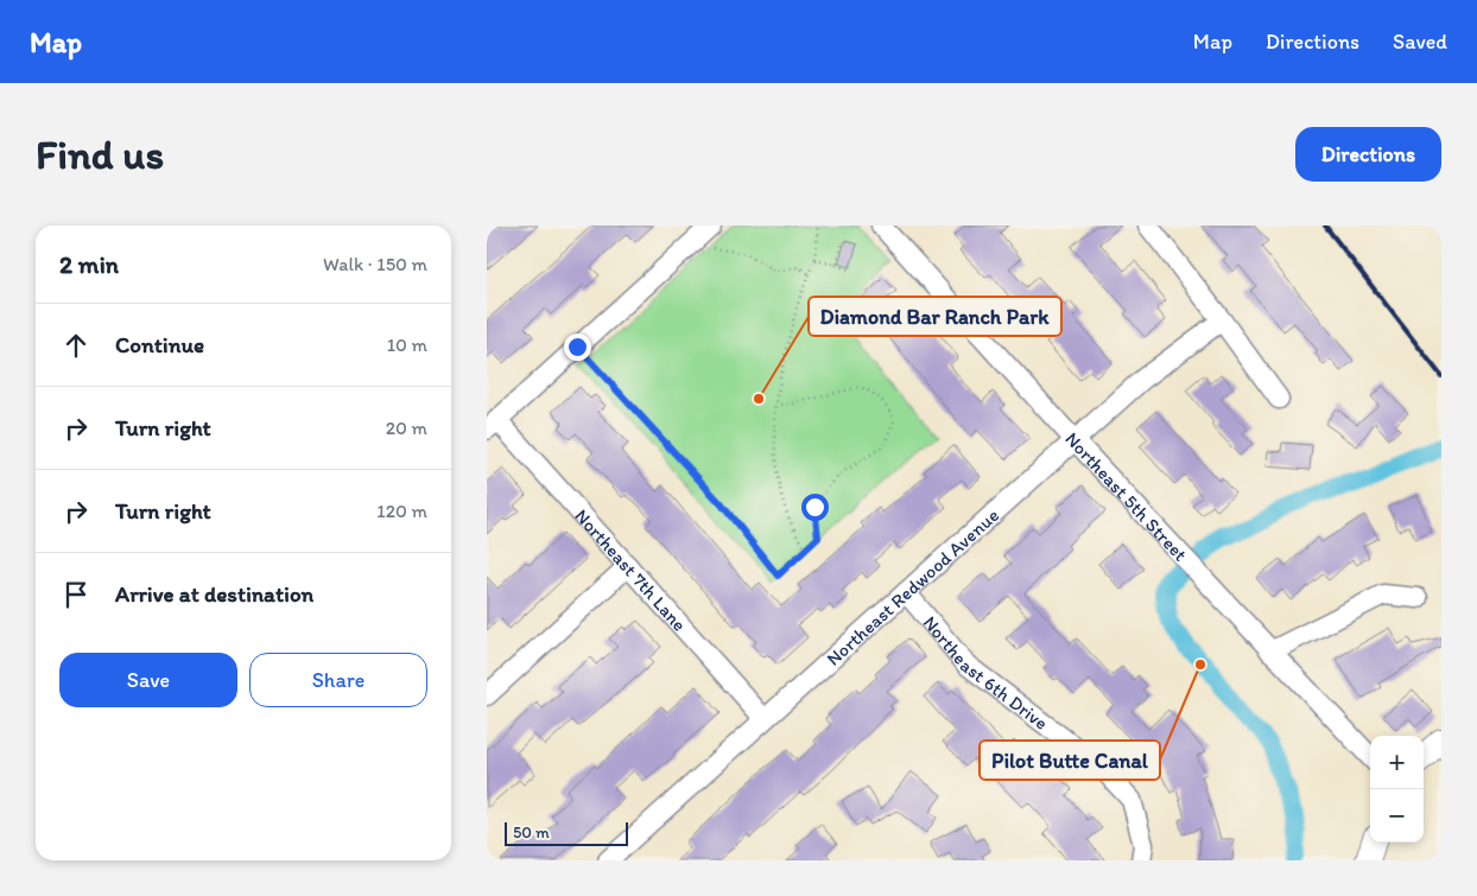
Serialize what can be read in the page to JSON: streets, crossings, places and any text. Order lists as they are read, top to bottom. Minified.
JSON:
{"streets":{"street":["Northeast 5th Street","Northeast 7th Lane","Northeast Redwood Avenue","Northeast 6th Drive"]},"crossings":[["Northeast 5th Street","Northeast Redwood Avenue"],["Northeast 7th Lane","Northeast Redwood Avenue"],["Northeast Redwood Avenue","Northeast 6th Drive"]],"places":["Diamond Bar Ranch Park","Pilot Butte Canal"],"scale_bar":"50 m","page":{"header":"Map","nav":["Map","Directions","Saved"],"buttons":["Directions",["Save","Share"]],"title":"Find us","heading":["2 min","Walk · 150 m"],"list":[["Continue","10 m"],["Turn right","20 m"],["Turn right","120 m"],"Arrive at destination"],"map_buttons":["+","−"],"scale":"50 m"}}
